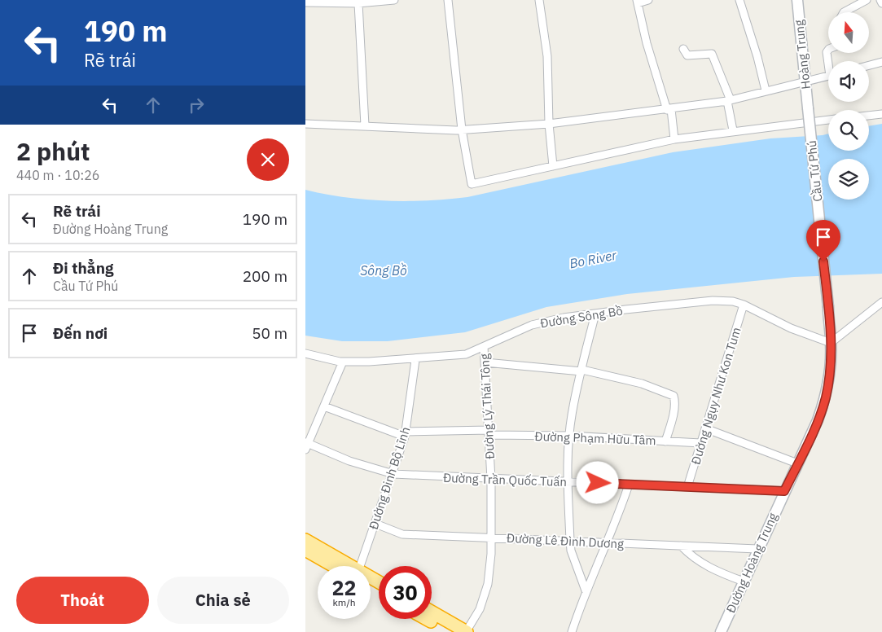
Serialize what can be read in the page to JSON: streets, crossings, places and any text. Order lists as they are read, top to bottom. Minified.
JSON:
{"streets":{"main road":["Hoàng Trung","Cầu Tứ Phú","Đường Hoàng Trung"],"street":["Đường Sông Bồ","Đường Ngụy Như Kon Tum","Đường Lý Thái Tông","Đường Phạm Hữu Tâm","Đường Đinh Bộ Lĩnh","Đường Trần Quốc Tuấn","Đường Lê Đình Dương"]},"crossings":[["Hoàng Trung","Cầu Tứ Phú"],["Cầu Tứ Phú","Đường Hoàng Trung"],["Đường Sông Bồ","Đường Ngụy Như Kon Tum"],["Đường Sông Bồ","Đường Lý Thái Tông"],["Đường Sông Bồ","Đường Đinh Bộ Lĩnh"],["Đường Sông Bồ","Đường Hoàng Trung"],["Đường Ngụy Như Kon Tum","Đường Phạm Hữu Tâm"],["Đường Ngụy Như Kon Tum","Đường Trần Quốc Tuấn"],["Đường Lý Thái Tông","Đường Phạm Hữu Tâm"],["Đường Lý Thái Tông","Đường Trần Quốc Tuấn"],["Đường Lý Thái Tông","Đường Lê Đình Dương"],["Đường Phạm Hữu Tâm","Đường Đinh Bộ Lĩnh"],["Đường Đinh Bộ Lĩnh","Đường Trần Quốc Tuấn"],["Đường Đinh Bộ Lĩnh","Đường Lê Đình Dương"],["Đường Trần Quốc Tuấn","Đường Hoàng Trung"],["Đường Lê Đình Dương","Đường Hoàng Trung"]],"water":["Bo River","Sông Bồ"],"north":"top","page":{"turn":["190 m","Rẽ trái"],"heading":["2 phút","440 m · 10:26"],"list":[{"name":"Rẽ trái","note":"Đường Hoàng Trung","value":"190 m"},{"name":"Đi thẳng","note":"Cầu Tứ Phú","value":"200 m"},{"name":"Đến nơi","value":"50 m"}],"speed":"22 km/h","limit":"30","buttons":["Thoát","Chia sẻ"]}}
